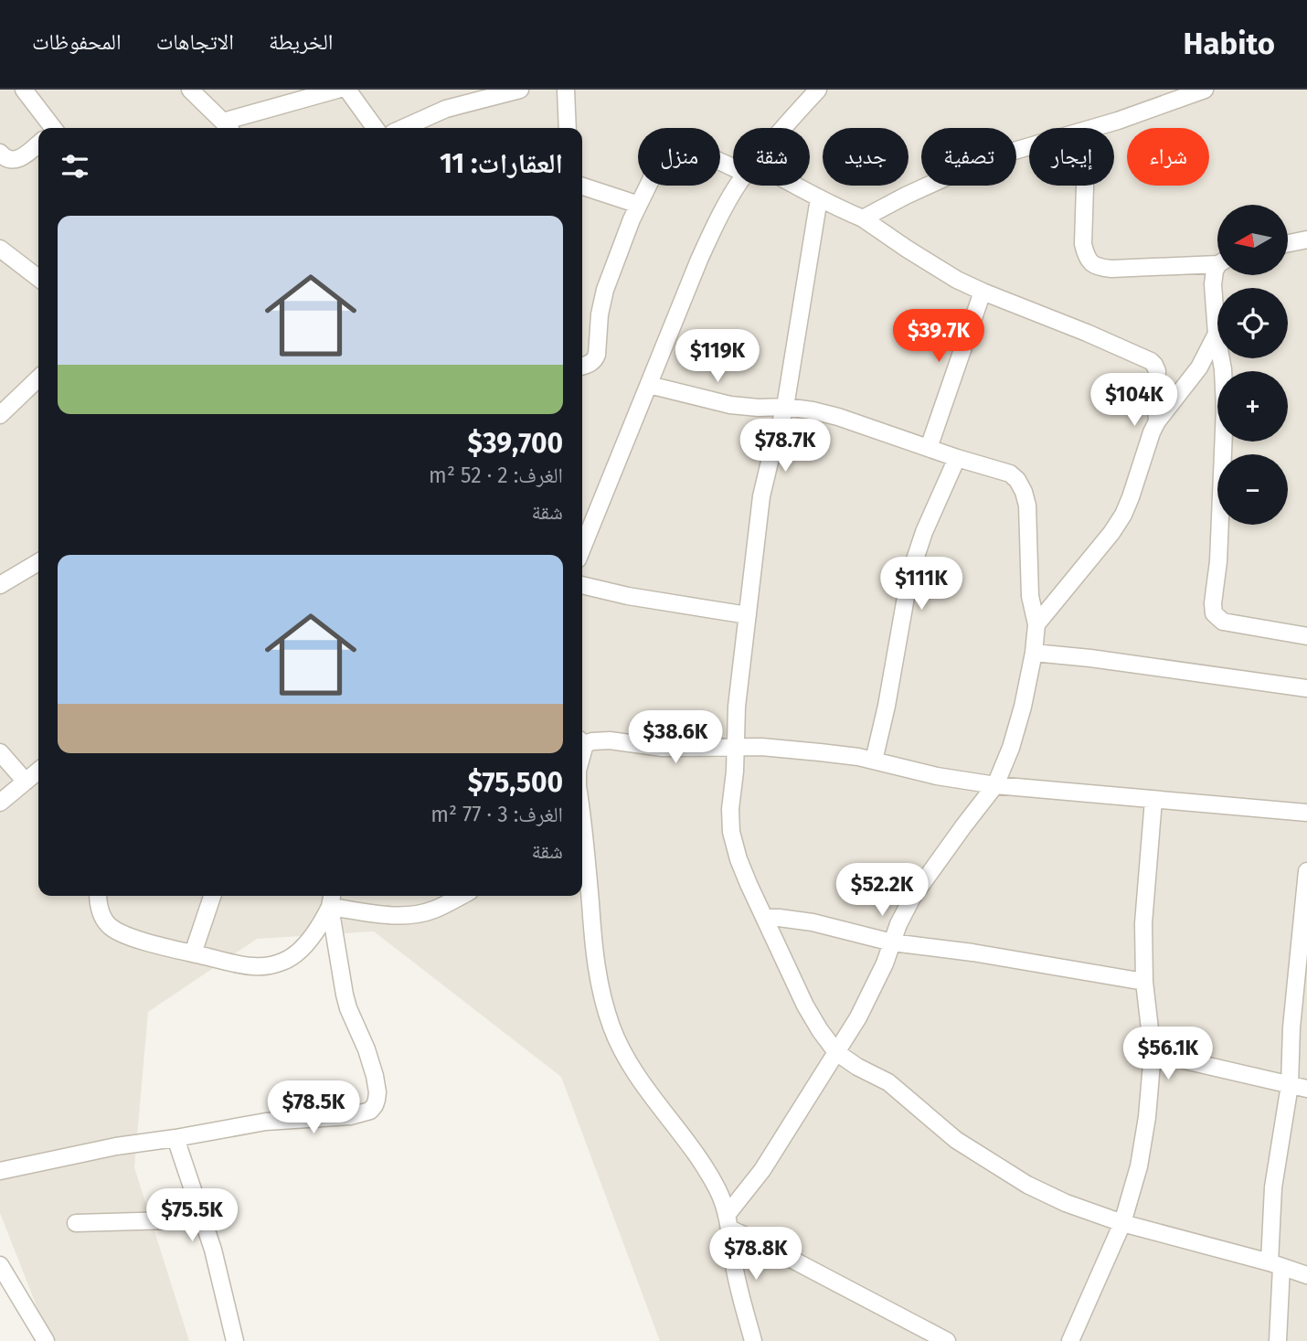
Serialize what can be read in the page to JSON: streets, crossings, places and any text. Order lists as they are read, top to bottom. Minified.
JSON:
{"north":"left","page":{"header":"Habito","nav":["الخريطة","الاتجاهات","المحفوظات"],"chip":["شراء","إيجار","تصفية","جديد","شقة","منزل"],"heading":"العقارات: 11","map_buttons":["+","−"],"list":[{"name":"$39,700","note":"الغرف: 2 · 52 m² · شقة"},{"name":"$75,500","note":"الغرف: 3 · 77 m² · شقة"}],"price":["$39.7K","$119K","$104K","$78.7K","$111K","$38.6K","$52.2K","$56.1K","$78.5K","$75.5K","$78.8K"]}}
